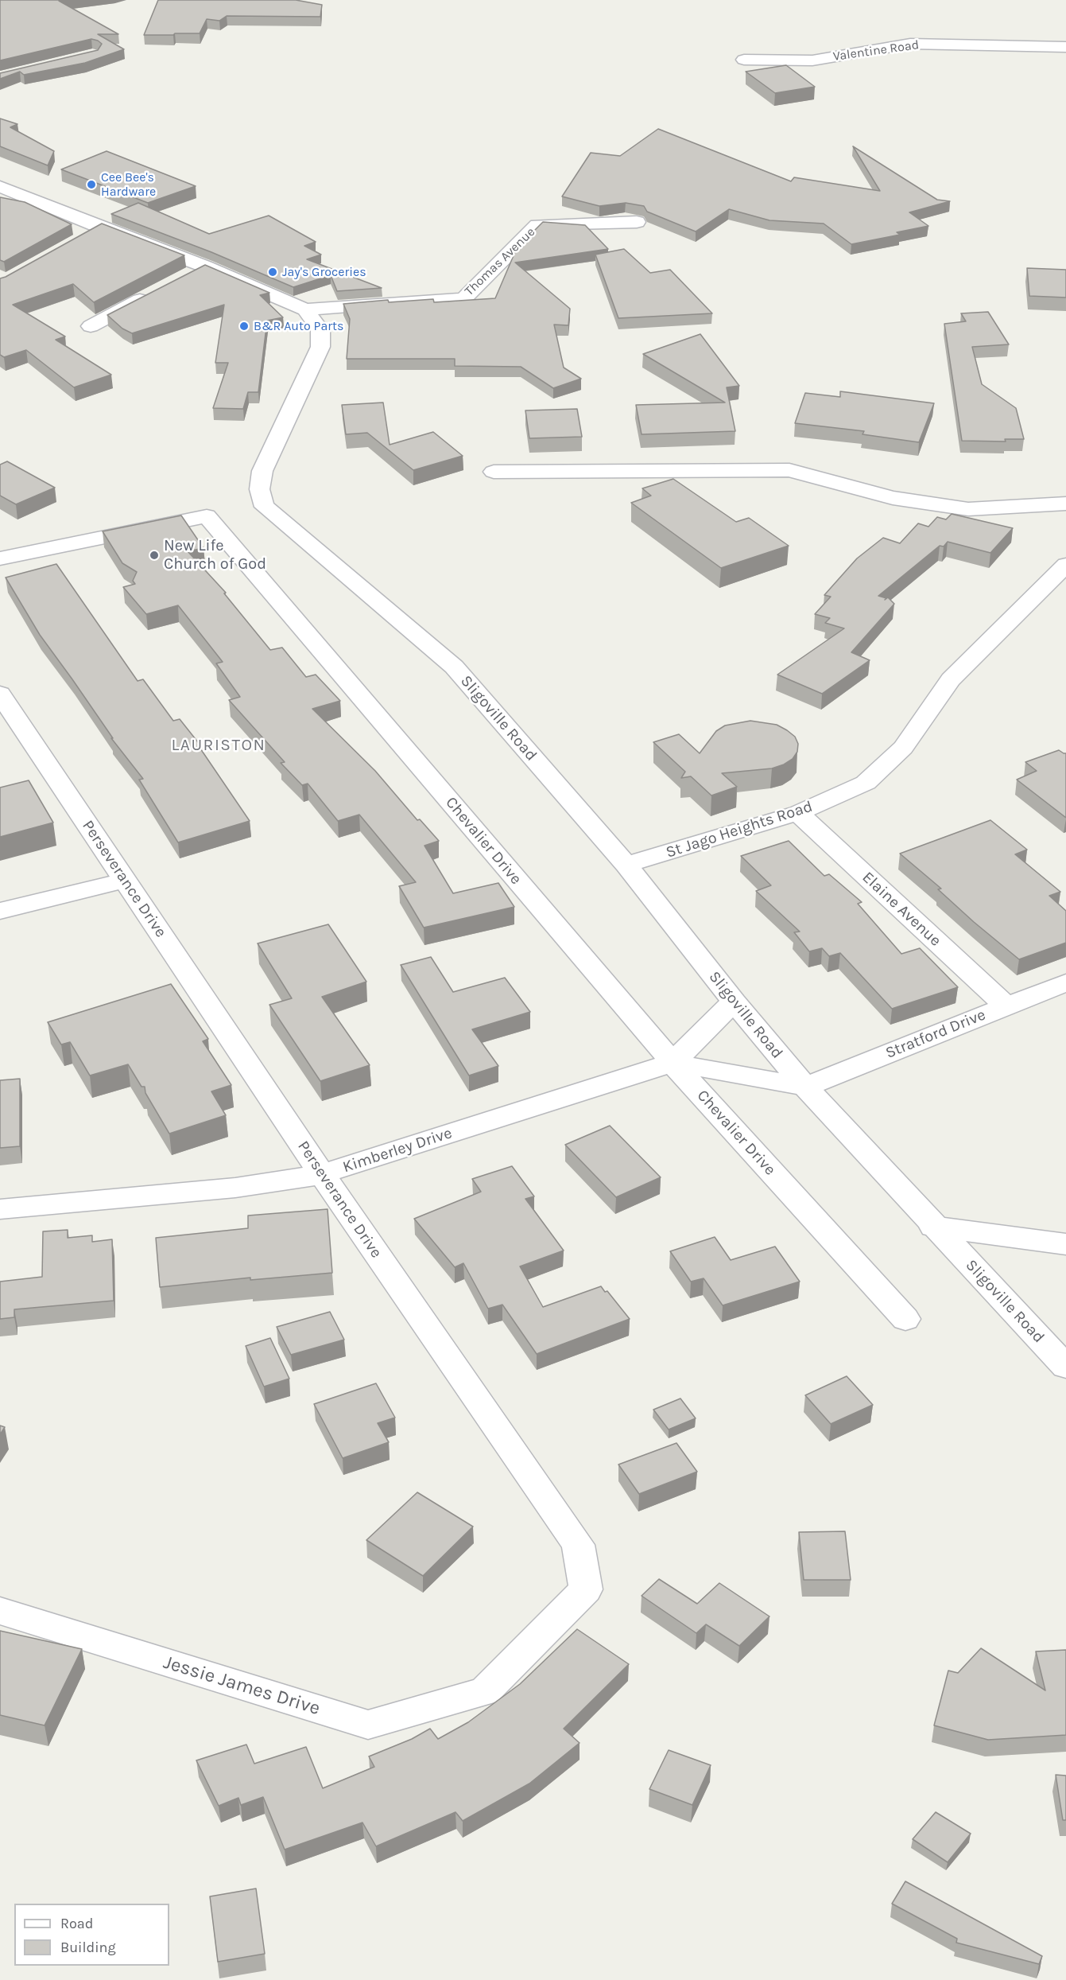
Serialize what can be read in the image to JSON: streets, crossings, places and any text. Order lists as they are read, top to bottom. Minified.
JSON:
{"streets":{"street":["Valentine Road","Thomas Avenue","Sligoville Road","St Jago Heights Road","Chevalier Drive","Perseverance Drive","Elaine Avenue","Stratford Drive","Kimberley Drive","Jessie James Drive"]},"crossings":[["Thomas Avenue","Sligoville Road"],["Sligoville Road","St Jago Heights Road"],["Sligoville Road","Stratford Drive"],["Sligoville Road","Kimberley Drive"],["St Jago Heights Road","Elaine Avenue"],["Chevalier Drive","Kimberley Drive"],["Perseverance Drive","Kimberley Drive"],["Perseverance Drive","Jessie James Drive"],["Elaine Avenue","Stratford Drive"]],"districts":["LAURISTON"],"places":["Cee Bee's Hardware","Jay's Groceries","B&R Auto Parts","New Life Church of God"],"legend":["Road","Building"]}
